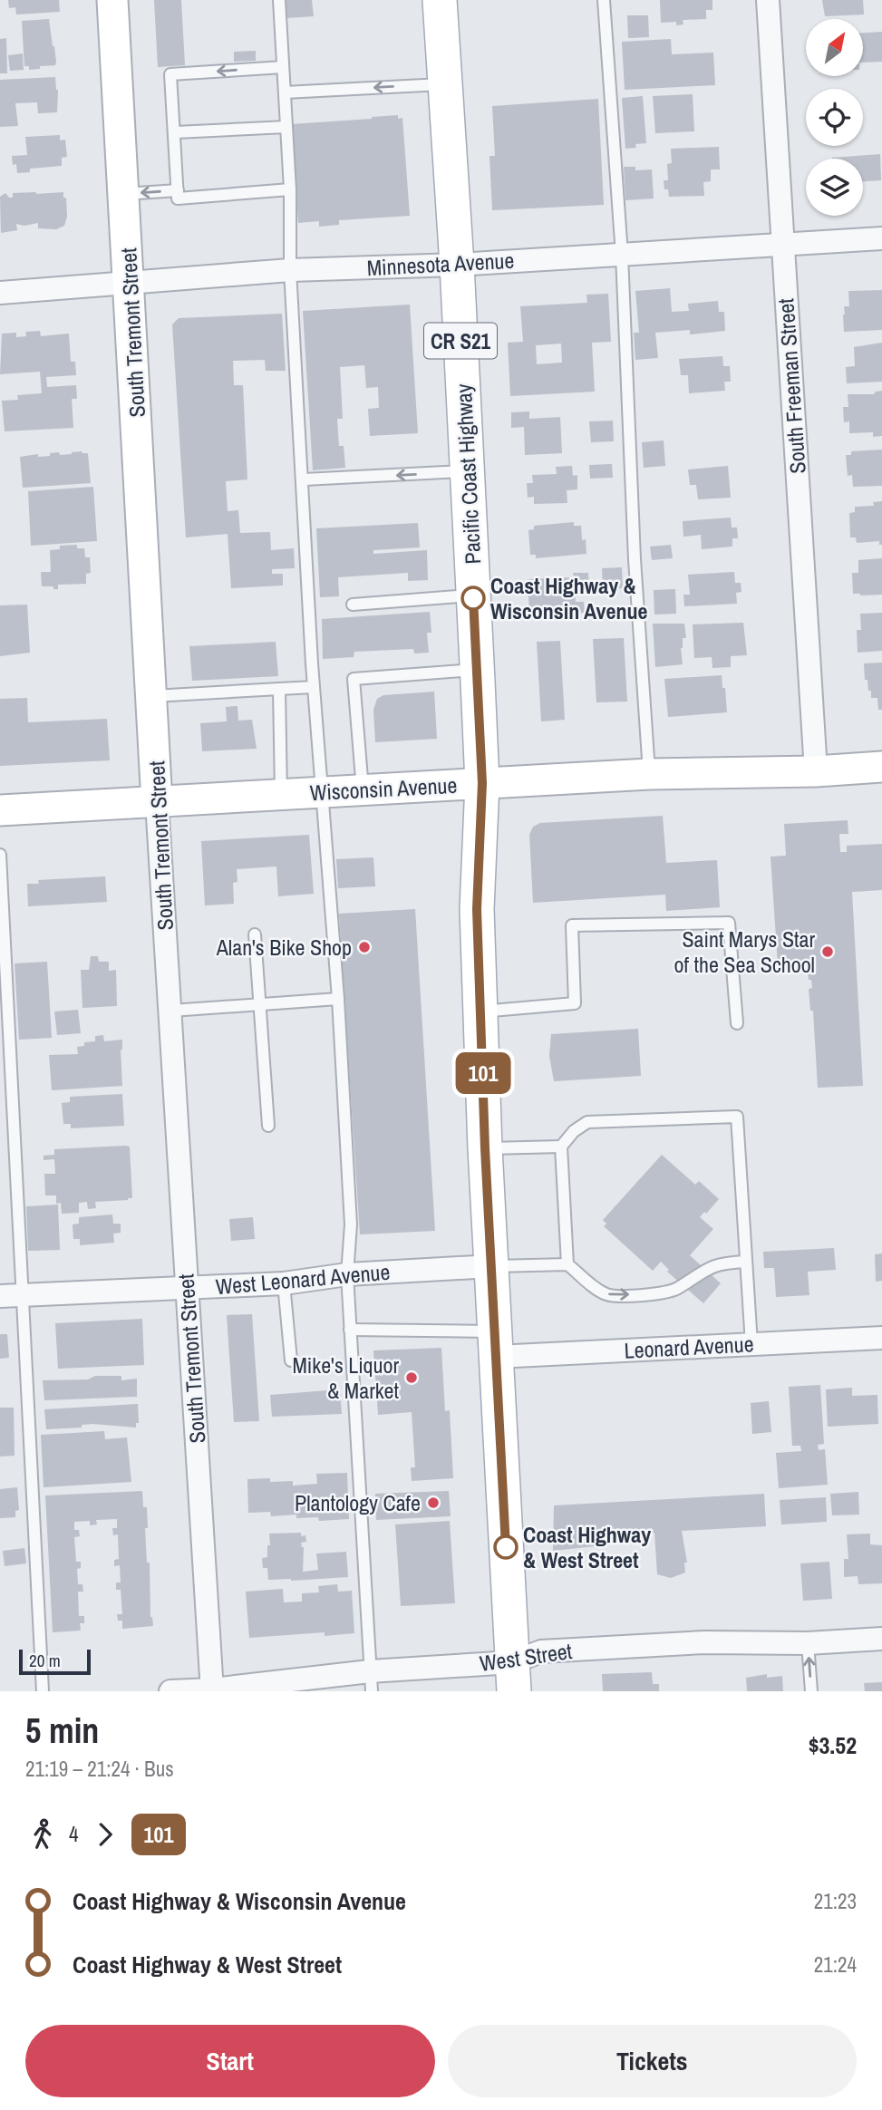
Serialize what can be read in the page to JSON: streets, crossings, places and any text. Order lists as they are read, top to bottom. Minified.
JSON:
{"streets":{"main road":["South Tremont Street","CR S21","Pacific Coast Highway","Wisconsin Avenue"],"street":["Minnesota Avenue","South Freeman Street","West Leonard Avenue","Leonard Avenue","West Street"]},"crossings":[["Minnesota Avenue","South Tremont Street"],["Minnesota Avenue","South Freeman Street"],["Minnesota Avenue","Pacific Coast Highway"],["South Tremont Street","Wisconsin Avenue"],["South Tremont Street","West Leonard Avenue"],["South Tremont Street","West Street"],["CR S21","Pacific Coast Highway"],["CR S21","Wisconsin Avenue"],["CR S21","West Leonard Avenue"],["CR S21","Leonard Avenue"],["CR S21","West Street"],["South Freeman Street","Wisconsin Avenue"]],"places":["Coast Highway & Wisconsin Avenue","Alan's Bike Shop","Saint Marys Star of the Sea School","Mike's Liquor & Market","Plantology Cafe","Coast Highway & West Street"],"lines":["bus line 101"],"scale_bar":"20 m","north":"top right","page":{"on_map":"101","scale":"20 m","heading":["5 min","21:19 – 21:24 · Bus","$3.52"],"legs":["4","101"],"list":[{"name":"Coast Highway & Wisconsin Avenue","value":"21:23"},{"name":"Coast Highway & West Street","value":"21:24"}],"buttons":["Start","Tickets"]}}
